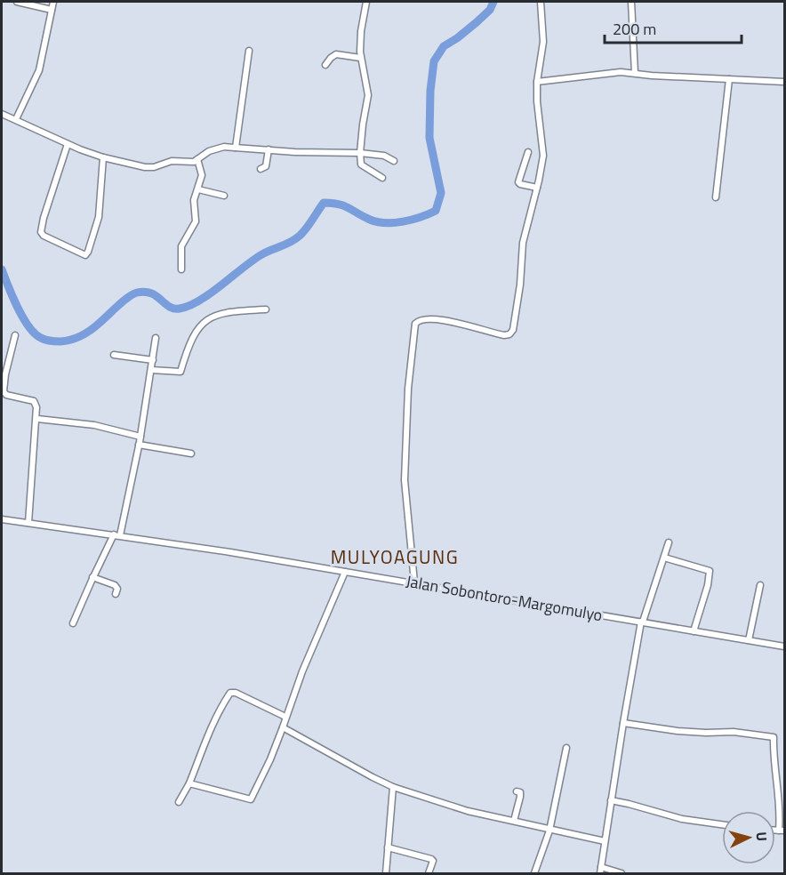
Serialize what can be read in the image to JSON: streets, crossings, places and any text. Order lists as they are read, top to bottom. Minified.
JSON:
{"streets":{"street":["Jalan Sobontoro-Margomulyo"]},"districts":["MULYOAGUNG"],"scale_bar":"200 m","north":"right"}
